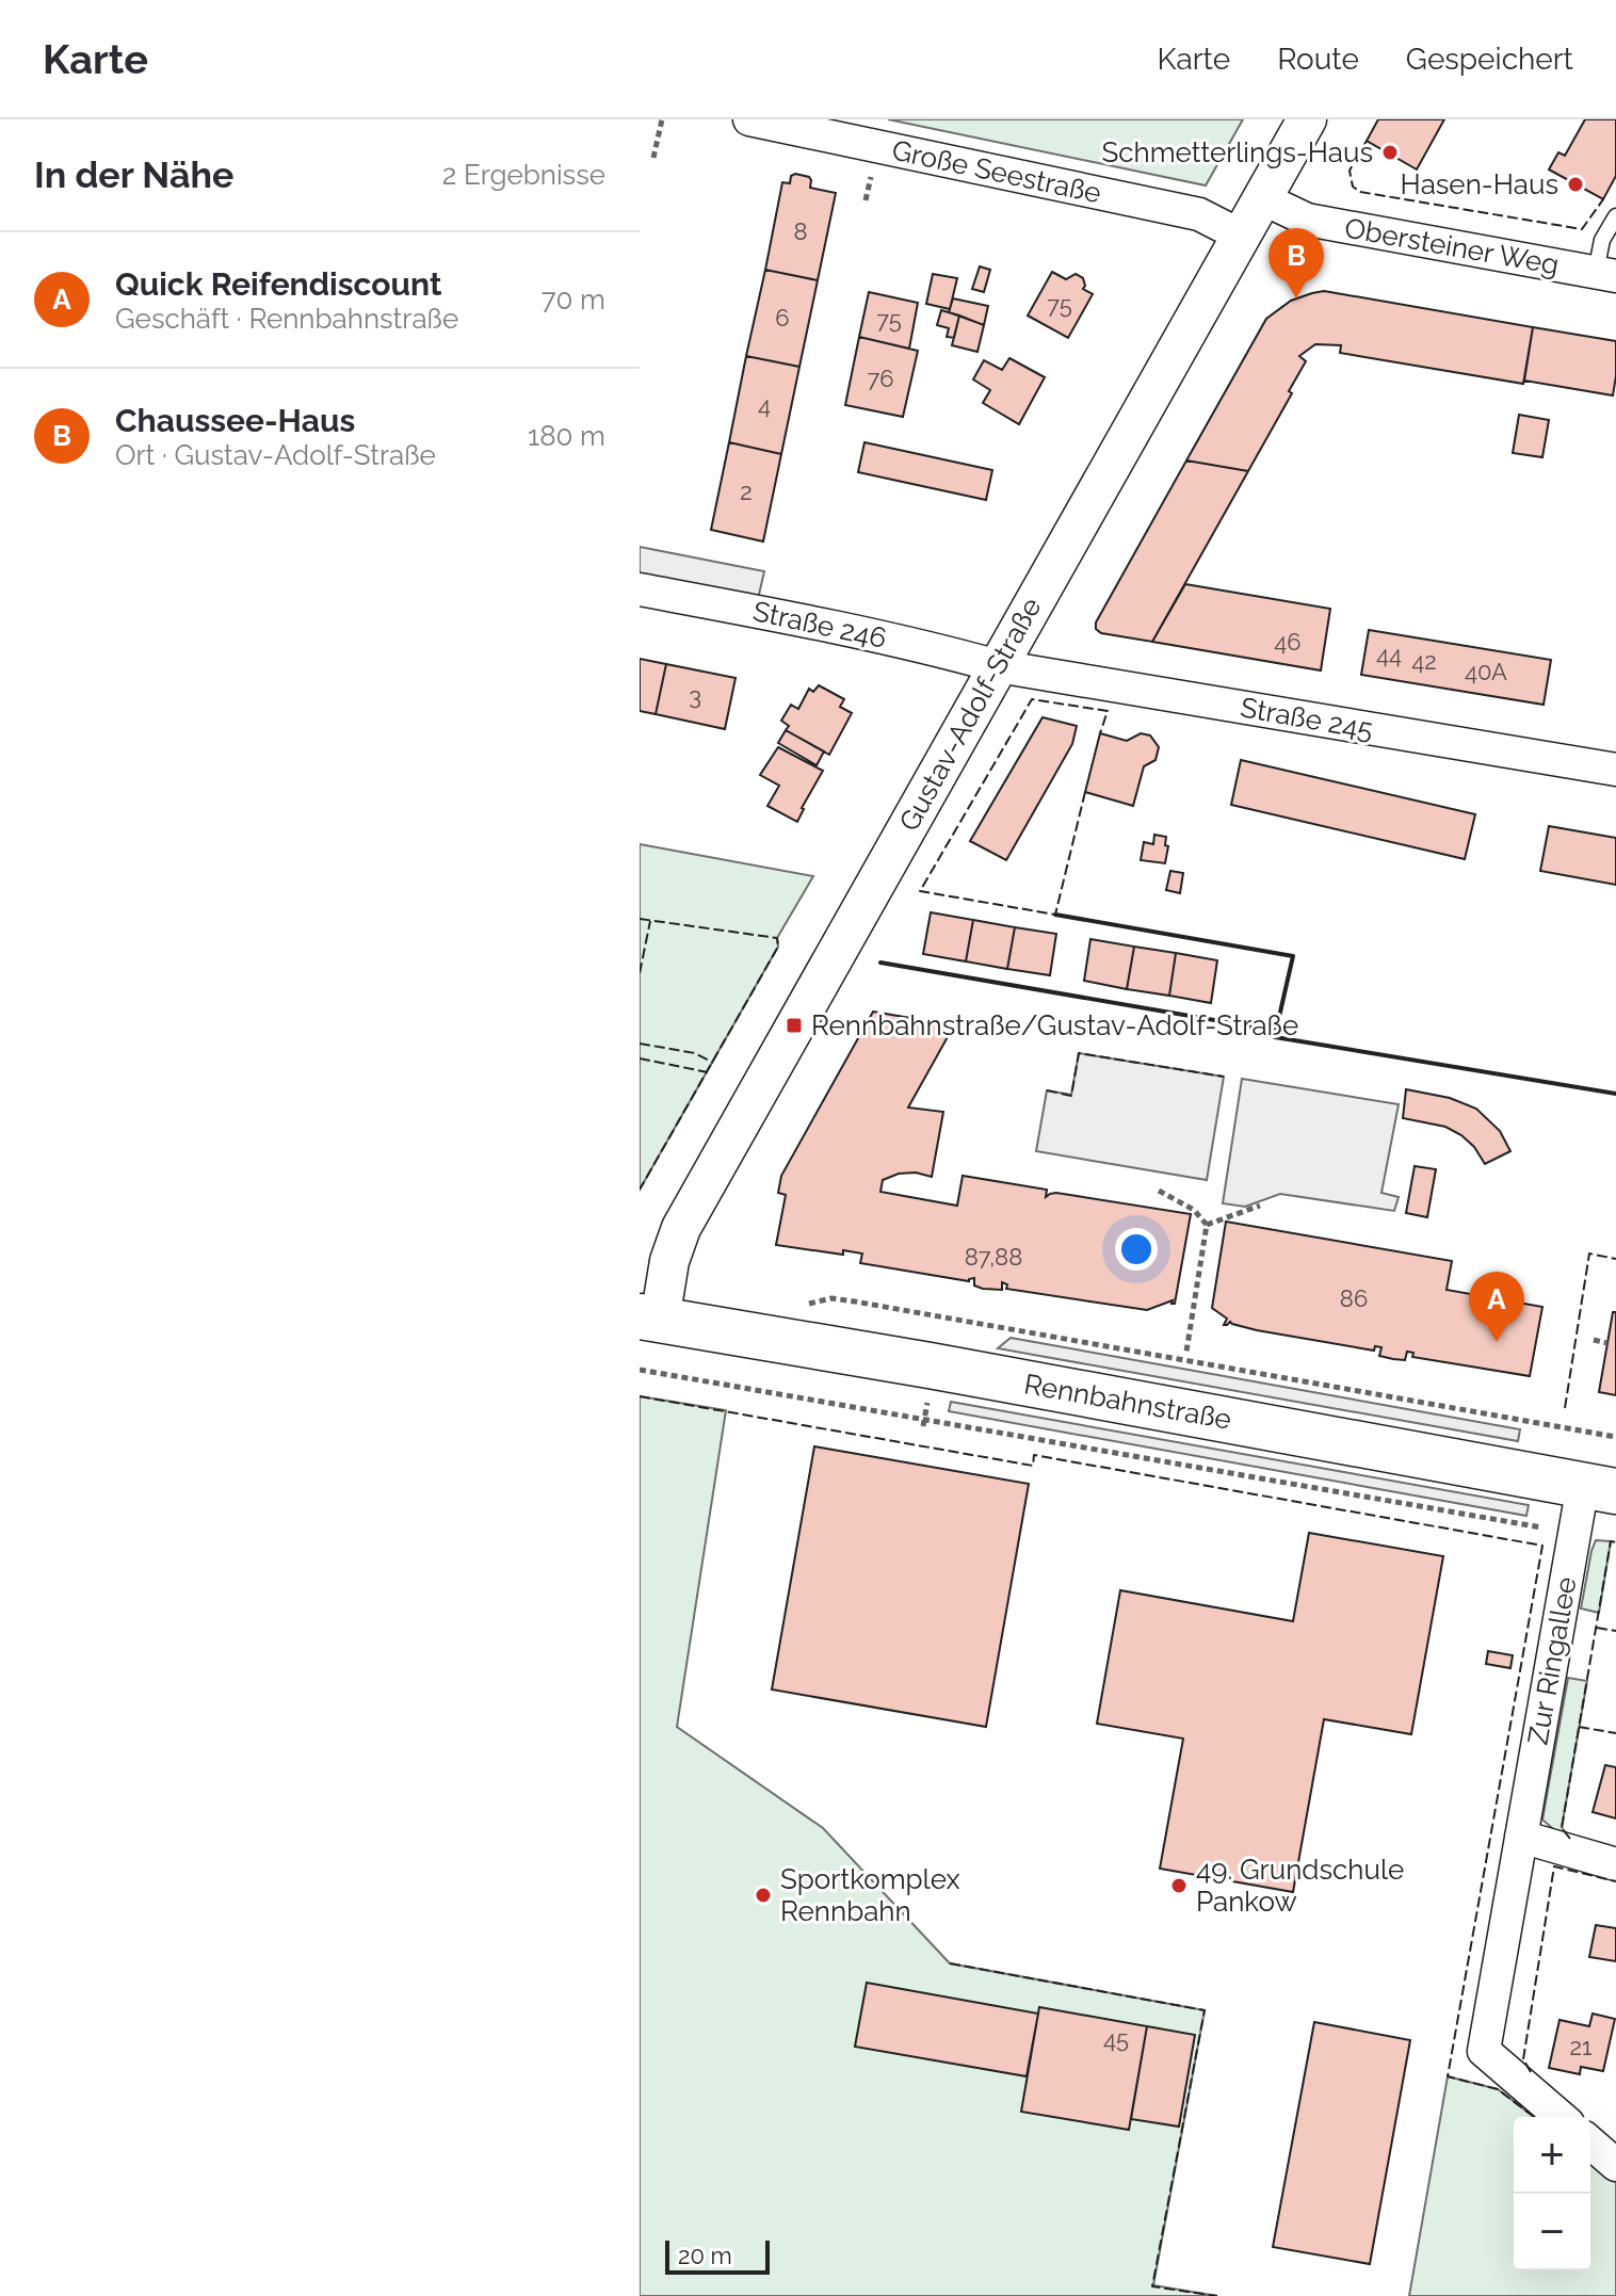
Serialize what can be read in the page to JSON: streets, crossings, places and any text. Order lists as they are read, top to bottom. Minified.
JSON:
{"streets":{"main road":["Rennbahnstraße"],"street":["Große Seestraße","Obersteiner Weg","Straße 246","Gustav-Adolf-Straße","Straße 245","Zur Ringallee"]},"crossings":[["Große Seestraße","Gustav-Adolf-Straße"],["Obersteiner Weg","Gustav-Adolf-Straße"],["Straße 246","Gustav-Adolf-Straße"],["Straße 246","Straße 245"],["Gustav-Adolf-Straße","Straße 245"],["Gustav-Adolf-Straße","Rennbahnstraße"],["Rennbahnstraße","Zur Ringallee"]],"places":{"other":["Schmetterlings-Haus","Hasen-Haus","49. Grundschule Pankow","Sportkomplex Rennbahn"],"transit":["Rennbahnstraße/Gustav-Adolf-Straße"]},"house_numbers":["8","75","6","75","76","4","2","46","44","42","40A","3","87,88","86","45","21"],"scale_bar":"20 m","page":{"header":"Karte","nav":["Karte","Route","Gespeichert"],"heading":["In der Nähe","2 Ergebnisse"],"pins":["B","A"],"list":[{"mark":"A","name":"Quick Reifendiscount","note":"Geschäft · Rennbahnstraße","value":"70 m"},{"mark":"B","name":"Chaussee-Haus","note":"Ort · Gustav-Adolf-Straße","value":"180 m"}],"map_buttons":["+","−"],"scale":"20 m"}}
